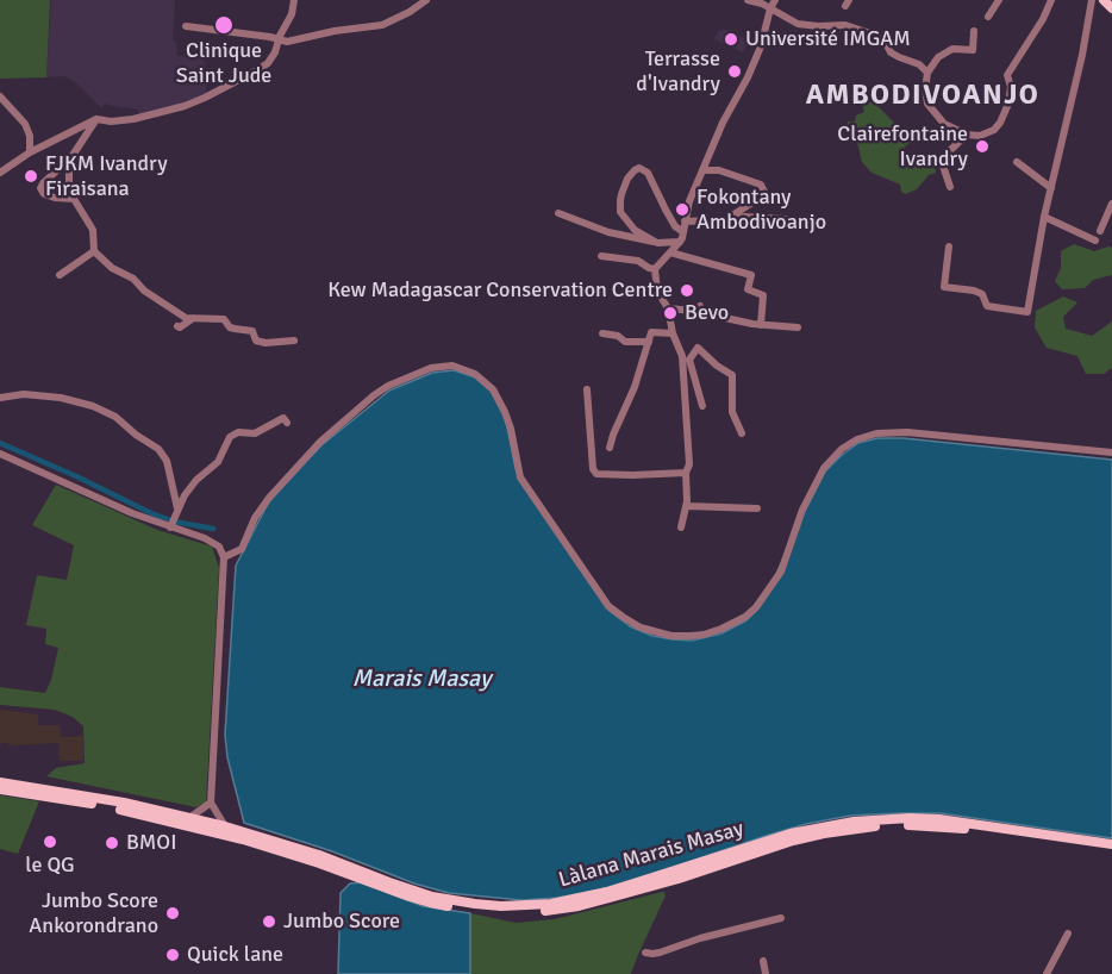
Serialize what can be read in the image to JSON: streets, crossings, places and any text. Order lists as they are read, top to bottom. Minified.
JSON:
{"streets":{"main road":["Làlana Marais Masay"]},"districts":["AMBODIVOANJO"],"water":["Marais Masay"],"places":["Clinique Saint Jude","Université IMGAM","Terrasse d'Ivandry","Clairefontaine Ivandry","FJKM Ivandry Firaisana","Fokontany Ambodivoanjo","Kew Madagascar Conservation Centre","Bevo","le QG","BMOI","Jumbo Score Ankorondrano","Jumbo Score","Quick lane"]}
